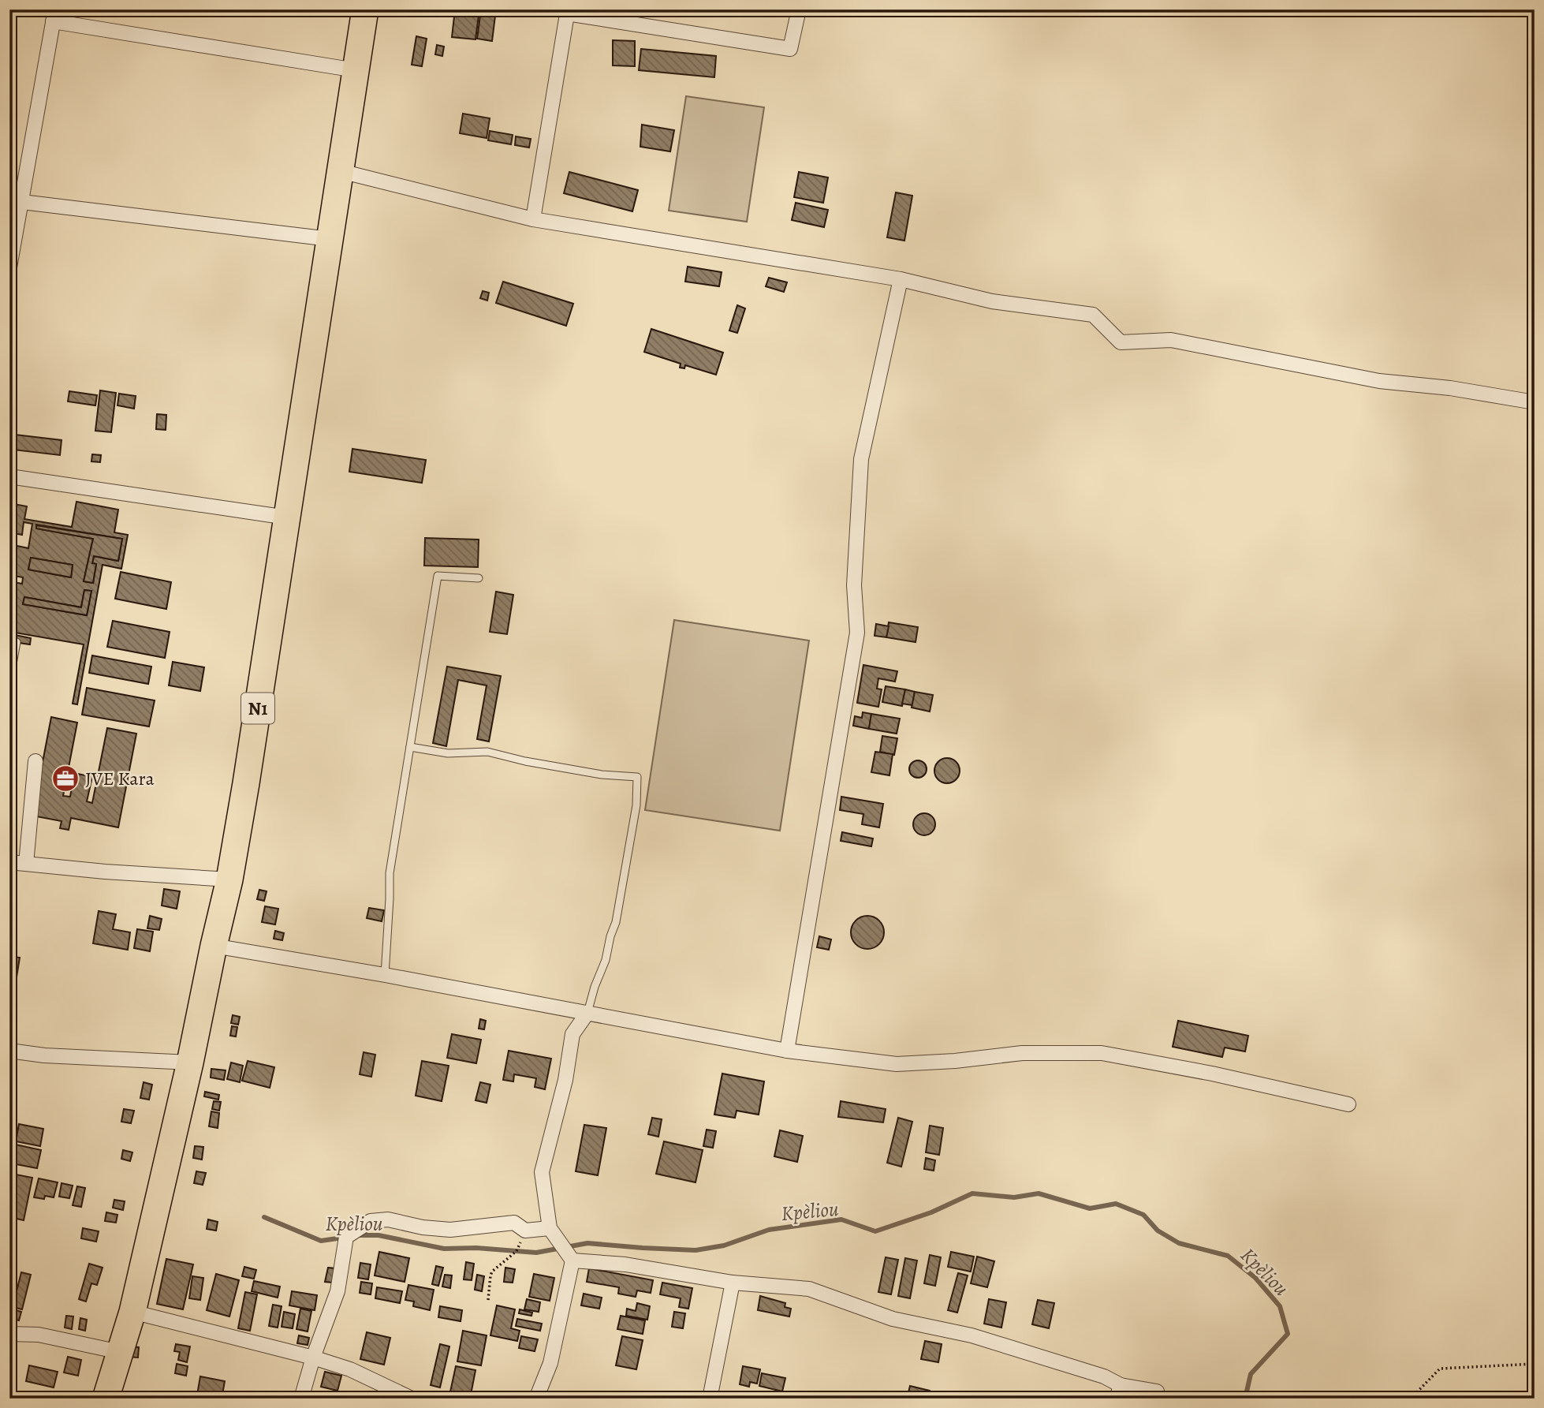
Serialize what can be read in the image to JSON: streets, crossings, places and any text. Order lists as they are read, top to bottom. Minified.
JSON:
{"streets":{"highway":["N1"]},"water":["Kpèliou"],"places":{"office":["JVE Kara"]}}
